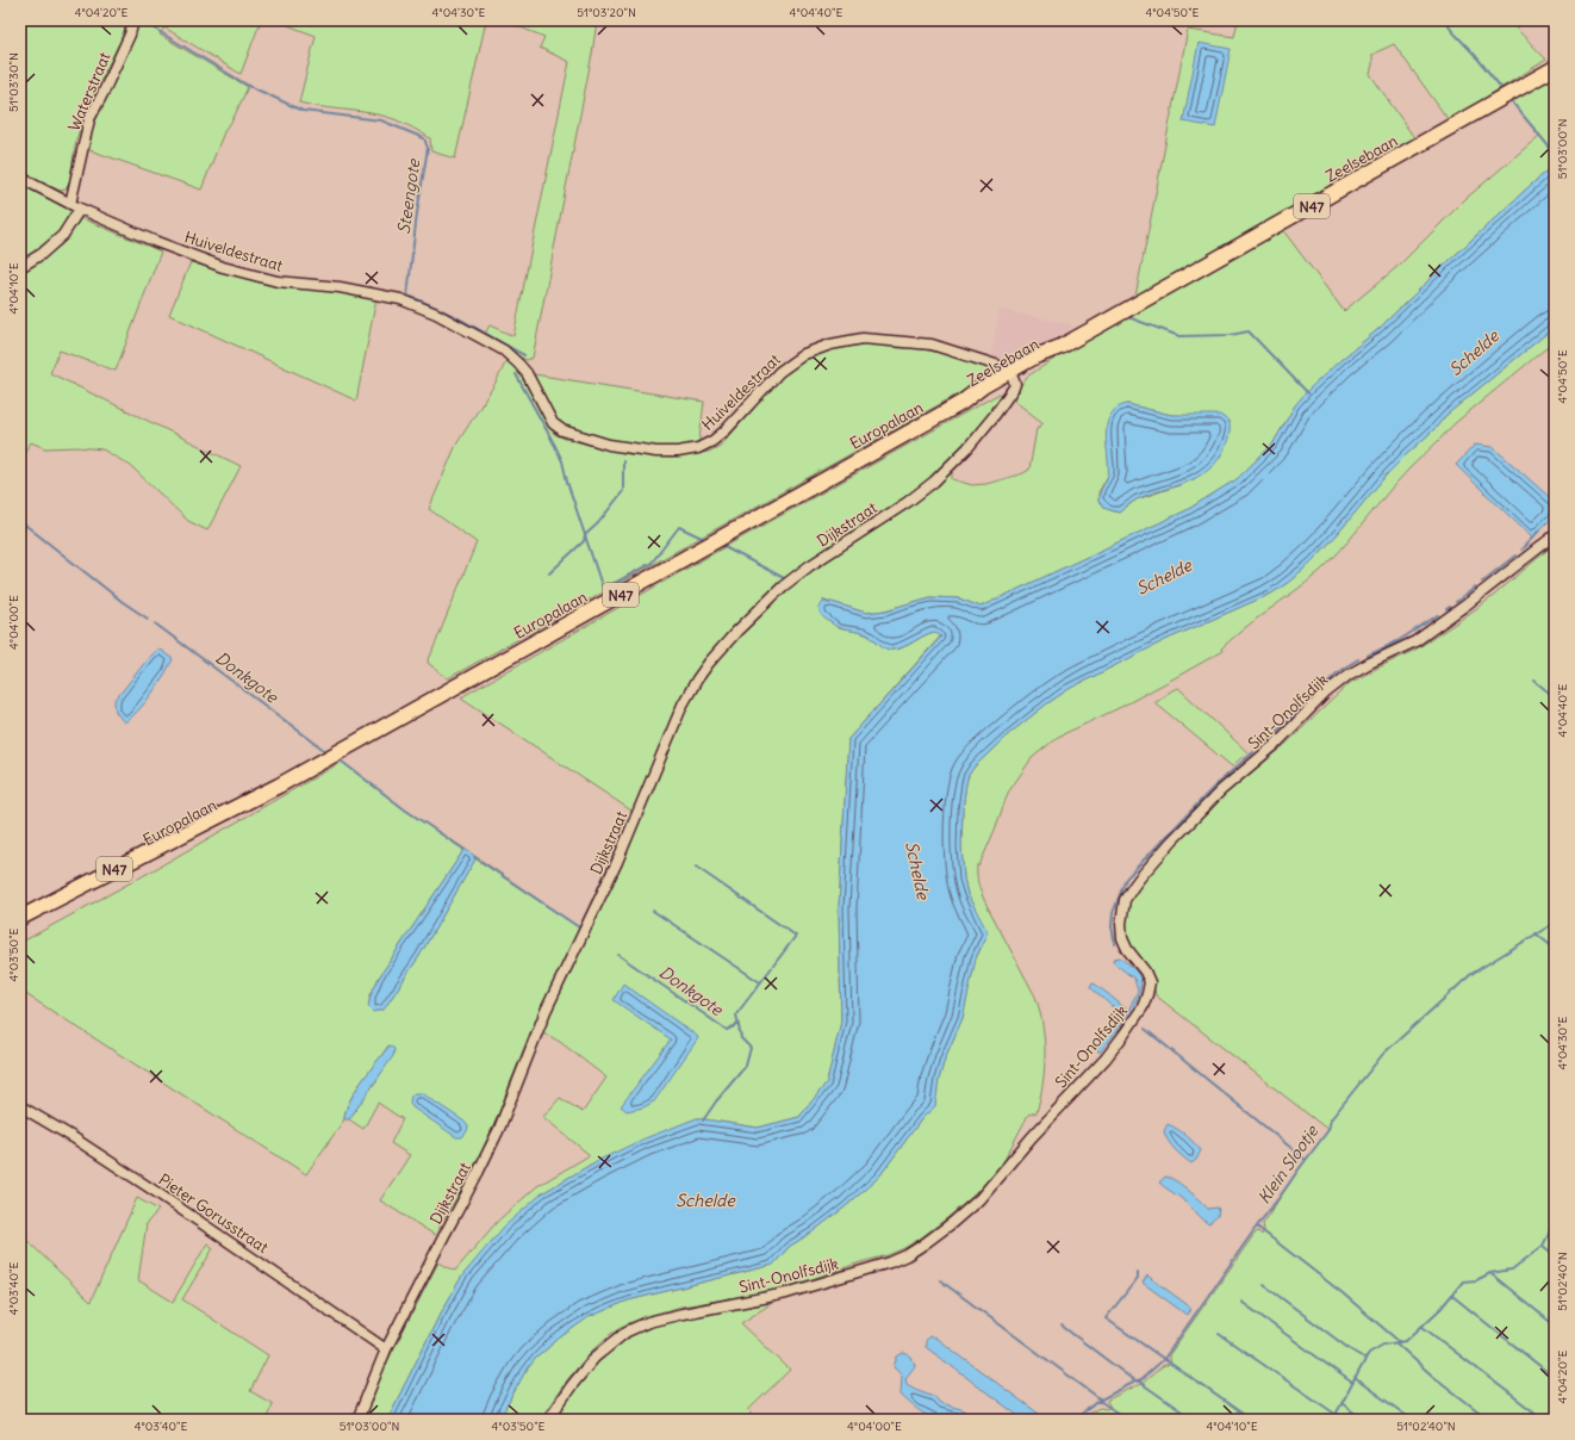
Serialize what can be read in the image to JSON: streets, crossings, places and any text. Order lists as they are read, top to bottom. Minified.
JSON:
{"streets":{"main road":["Zeelsebaan","N47","Europalaan"],"street":["Waterstraat","Huiveldestraat","Dijkstraat","Sint-Onolfsdijk","Pieter Gorusstraat"]},"crossings":[["Waterstraat","Huiveldestraat"],["Zeelsebaan","Huiveldestraat"],["Zeelsebaan","Europalaan"],["Zeelsebaan","Dijkstraat"],["Huiveldestraat","Dijkstraat"],["Dijkstraat","Pieter Gorusstraat"]],"water":["Steengote","Schelde","Donkgote","Klein Slootje"],"coordinates":["4°04'20\"E","4°04'30\"E","51°03'20\"N","4°04'40\"E","4°04'50\"E","51°03'30\"N","51°03'00\"N","4°04'10\"E","4°04'00\"E","4°03'50\"E","51°02'40\"N","4°03'40\"E"]}
